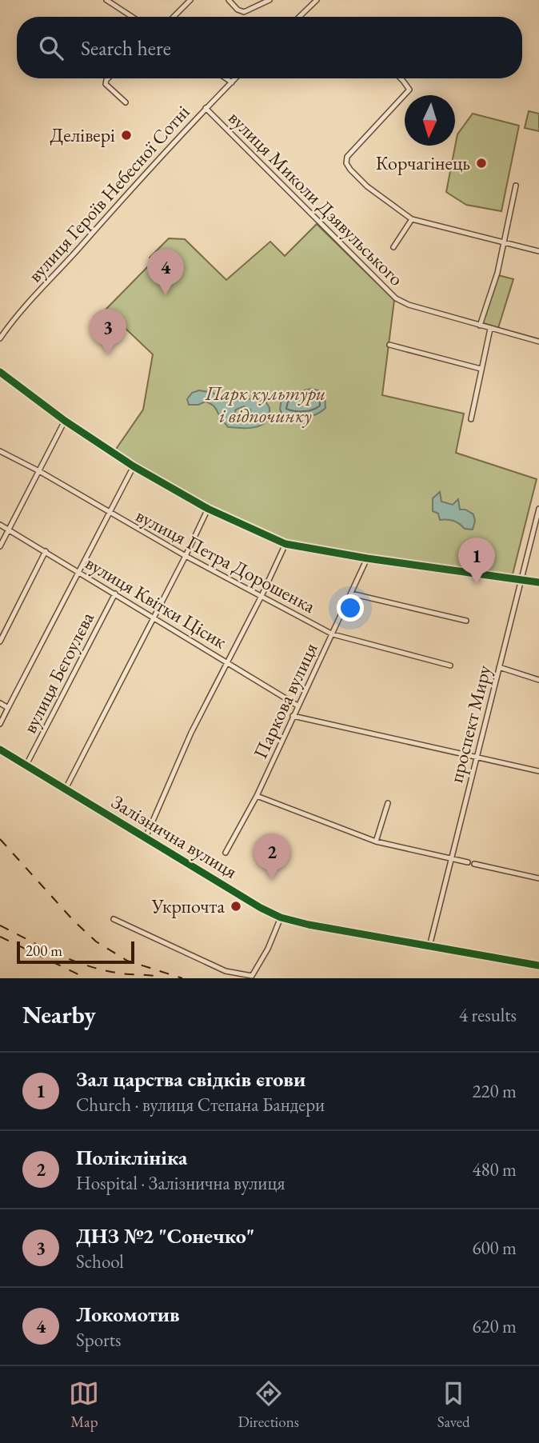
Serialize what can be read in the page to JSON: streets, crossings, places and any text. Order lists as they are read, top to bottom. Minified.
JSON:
{"streets":{"street":["вулиця Героїв Небесної Сотні","вулиця Миколи Дзявульського","вулиця Петра Дорошенка","вулиця Квітки Цісик","вулиця Бєгоулєва","Паркова вулиця","проспект Миру","Залізнична вулиця"]},"crossings":[["вулиця Героїв Небесної Сотні","вулиця Миколи Дзявульського"],["вулиця Петра Дорошенка","Паркова вулиця"],["вулиця Квітки Цісик","вулиця Бєгоулєва"],["вулиця Квітки Цісик","Паркова вулиця"],["вулиця Бєгоулєва","Залізнична вулиця"],["проспект Миру","Залізнична вулиця"]],"parks":["Парк культури і відпочинку"],"places":["Делівері","Корчагінець","Укрпочта"],"scale_bar":"200 m","north":"bottom","page":{"search":"Search here","pins":["4","3","1","2"],"scale":"200 m","heading":["Nearby","4 results"],"list":[{"mark":"1","name":"Зал царства свідків єгови","note":"Church · вулиця Степана Бандери","value":"220 m"},{"mark":"2","name":"Поліклініка","note":"Hospital · Залізнична вулиця","value":"480 m"},{"mark":"3","name":"ДНЗ №2 \"Сонечко\"","note":"School","value":"600 m"},{"mark":"4","name":"Локомотив","note":"Sports","value":"620 m"}],"nav":["Map","Directions","Saved"]}}
